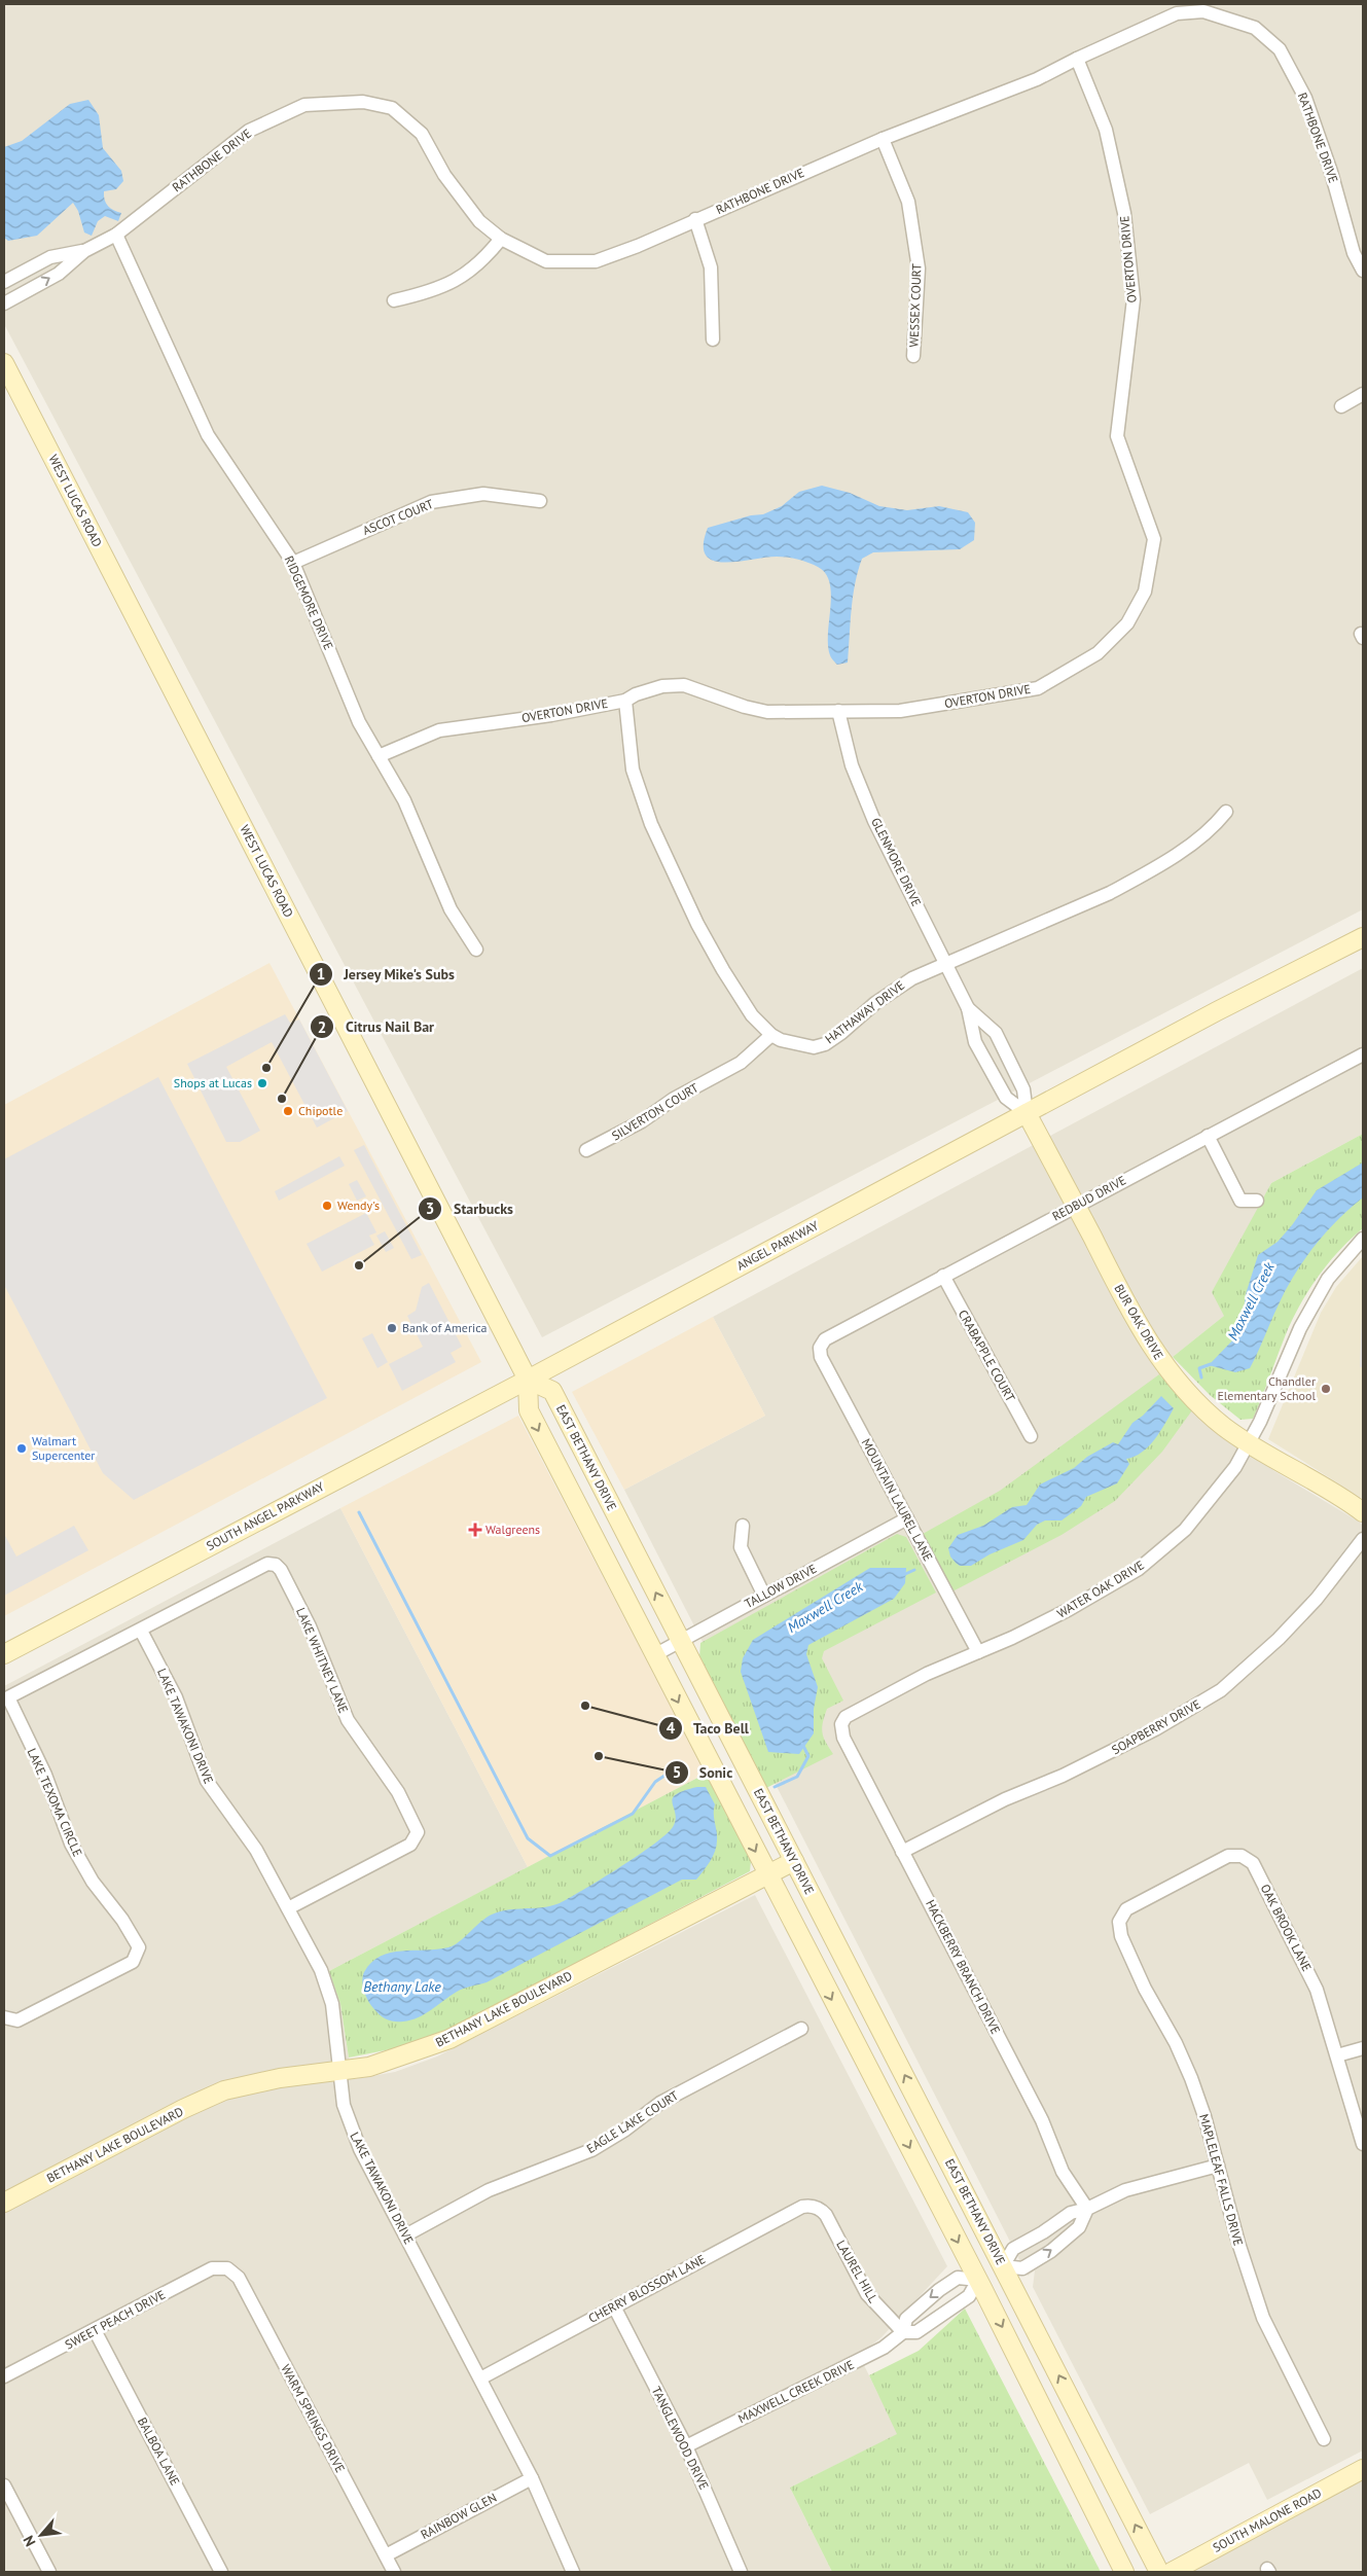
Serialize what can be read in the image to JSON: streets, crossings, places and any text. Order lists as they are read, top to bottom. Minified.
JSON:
{"streets":{"main road":["WEST LUCAS ROAD","ANGEL PARKWAY","BUR OAK DRIVE","EAST BETHANY DRIVE","SOUTH ANGEL PARKWAY","BETHANY LAKE BOULEVARD","SOUTH MALONE ROAD"],"street":["RATHBONE DRIVE","OVERTON DRIVE","WESSEX COURT","ASCOT COURT","RIDGEMORE DRIVE","GLENMORE DRIVE","HATHAWAY DRIVE","SILVERTON COURT","REDBUD DRIVE","CRABAPPLE COURT","MOUNTAIN LAUREL LANE","TALLOW DRIVE","WATER OAK DRIVE","LAKE WHITNEY LANE","LAKE TAWAKONI DRIVE","SOAPBERRY DRIVE","LAKE TEXOMA CIRCLE","OAK BROOK LANE","HACKBERRY BRANCH DRIVE","EAGLE LAKE COURT","MAPLELEAF FALLS DRIVE","LAUREL HILL","CHERRY BLOSSOM LANE","SWEET PEACH DRIVE","MAXWELL CREEK DRIVE","WARM SPRINGS DRIVE","TANGLEWOOD DRIVE","BALBOA LANE","RAINBOW GLEN"]},"crossings":[["RATHBONE DRIVE","OVERTON DRIVE"],["RATHBONE DRIVE","WESSEX COURT"],["RATHBONE DRIVE","RIDGEMORE DRIVE"],["OVERTON DRIVE","RIDGEMORE DRIVE"],["OVERTON DRIVE","GLENMORE DRIVE"],["OVERTON DRIVE","HATHAWAY DRIVE"],["WEST LUCAS ROAD","ANGEL PARKWAY"],["WEST LUCAS ROAD","EAST BETHANY DRIVE"],["WEST LUCAS ROAD","SOUTH ANGEL PARKWAY"],["ASCOT COURT","RIDGEMORE DRIVE"],["GLENMORE DRIVE","HATHAWAY DRIVE"],["GLENMORE DRIVE","ANGEL PARKWAY"],["GLENMORE DRIVE","BUR OAK DRIVE"],["HATHAWAY DRIVE","SILVERTON COURT"],["REDBUD DRIVE","BUR OAK DRIVE"],["REDBUD DRIVE","CRABAPPLE COURT"],["REDBUD DRIVE","MOUNTAIN LAUREL LANE"],["ANGEL PARKWAY","BUR OAK DRIVE"],["ANGEL PARKWAY","EAST BETHANY DRIVE"],["ANGEL PARKWAY","SOUTH ANGEL PARKWAY"],["BUR OAK DRIVE","WATER OAK DRIVE"],["EAST BETHANY DRIVE","SOUTH ANGEL PARKWAY"],["EAST BETHANY DRIVE","TALLOW DRIVE"],["EAST BETHANY DRIVE","BETHANY LAKE BOULEVARD"],["MOUNTAIN LAUREL LANE","TALLOW DRIVE"],["MOUNTAIN LAUREL LANE","WATER OAK DRIVE"],["WATER OAK DRIVE","HACKBERRY BRANCH DRIVE"],["LAKE WHITNEY LANE","LAKE TAWAKONI DRIVE"],["LAKE WHITNEY LANE","LAKE TEXOMA CIRCLE"],["LAKE TAWAKONI DRIVE","LAKE TEXOMA CIRCLE"],["LAKE TAWAKONI DRIVE","BETHANY LAKE BOULEVARD"],["LAKE TAWAKONI DRIVE","EAGLE LAKE COURT"],["LAKE TAWAKONI DRIVE","CHERRY BLOSSOM LANE"],["LAKE TAWAKONI DRIVE","RAINBOW GLEN"],["SOAPBERRY DRIVE","HACKBERRY BRANCH DRIVE"],["OAK BROOK LANE","MAPLELEAF FALLS DRIVE"],["LAUREL HILL","CHERRY BLOSSOM LANE"],["LAUREL HILL","MAXWELL CREEK DRIVE"],["CHERRY BLOSSOM LANE","TANGLEWOOD DRIVE"],["SWEET PEACH DRIVE","WARM SPRINGS DRIVE"],["SWEET PEACH DRIVE","BALBOA LANE"],["MAXWELL CREEK DRIVE","TANGLEWOOD DRIVE"],["WARM SPRINGS DRIVE","RAINBOW GLEN"]],"water":["Maxwell Creek","Bethany Lake"],"places":{"other":["Jersey Mike's Subs","Shops at Lucas","Citrus Nail Bar","Chipotle","Wendy's","Starbucks","Bank of America","Chandler Elementary School","Walmart Supercenter","Taco Bell","Sonic"],"health":["Walgreens"]},"north":"bottom left"}
